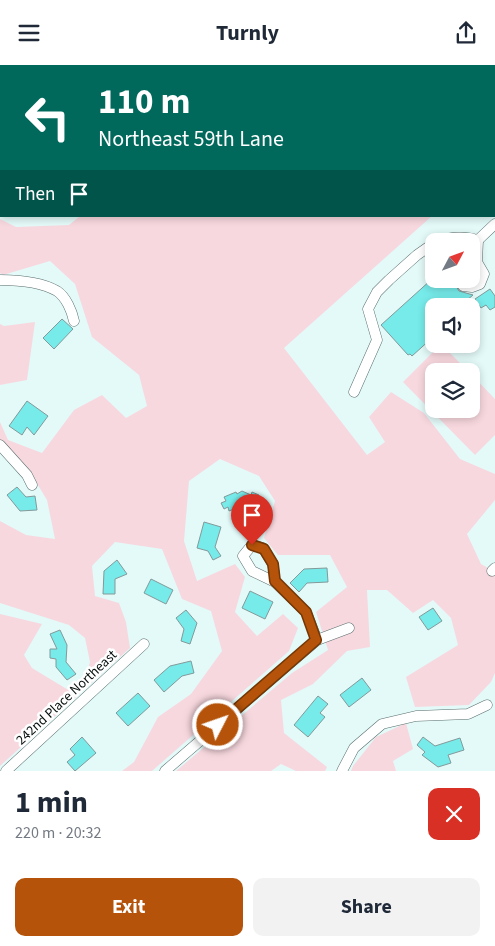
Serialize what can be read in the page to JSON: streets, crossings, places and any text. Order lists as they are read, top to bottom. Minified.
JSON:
{"streets":{"street":["242nd Place Northeast"]},"north":"top right","page":{"header":"Turnly","turn":["110 m","Northeast 59th Lane"],"then":"Then","heading":["1 min","220 m · 20:32"],"buttons":["Exit","Share"]}}
